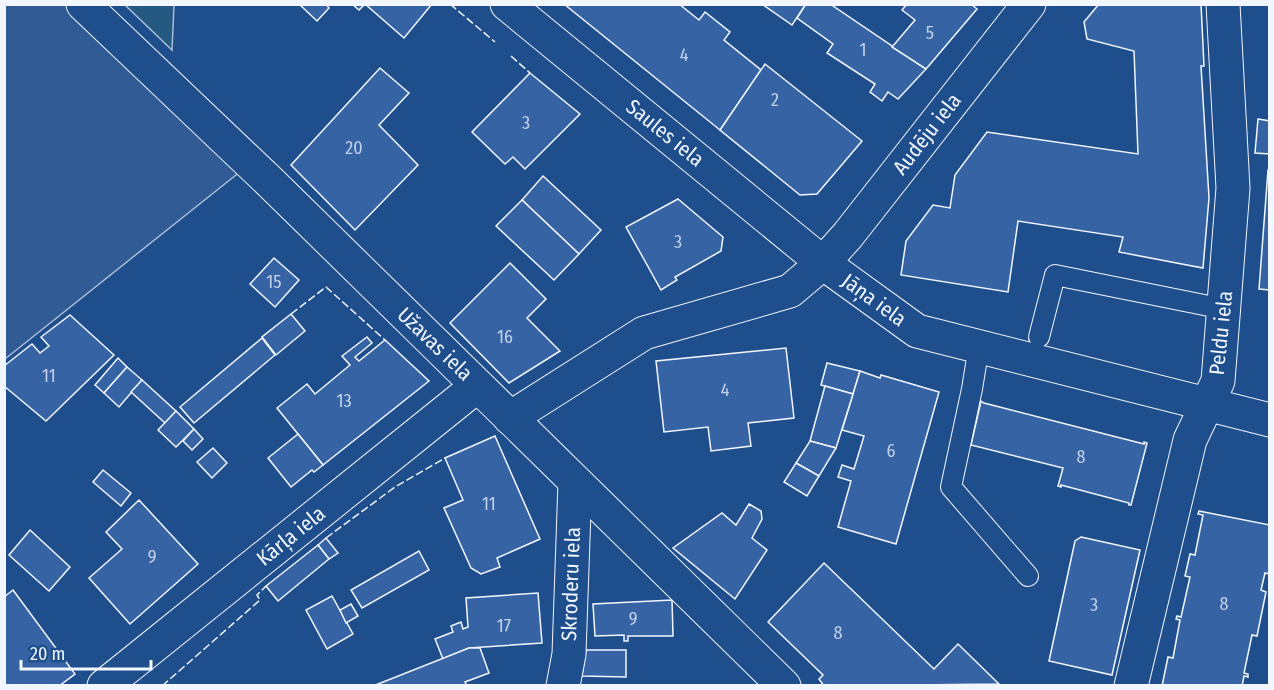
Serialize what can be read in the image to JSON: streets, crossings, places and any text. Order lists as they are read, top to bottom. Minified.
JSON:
{"streets":{"street":["Saules iela","Audēju iela","Jāņa iela","Peldu iela","Užavas iela","Kārļa iela","Skroderu iela"]},"crossings":[["Saules iela","Audēju iela"],["Saules iela","Jāņa iela"],["Audēju iela","Jāņa iela"],["Jāņa iela","Peldu iela"],["Jāņa iela","Užavas iela"],["Užavas iela","Kārļa iela"],["Užavas iela","Skroderu iela"]],"house_numbers":["5","1","4","2","3","20","3","15","16","11","4","13","6","8","11","9","8","3","9","17","8"],"scale_bar":"20 m"}
